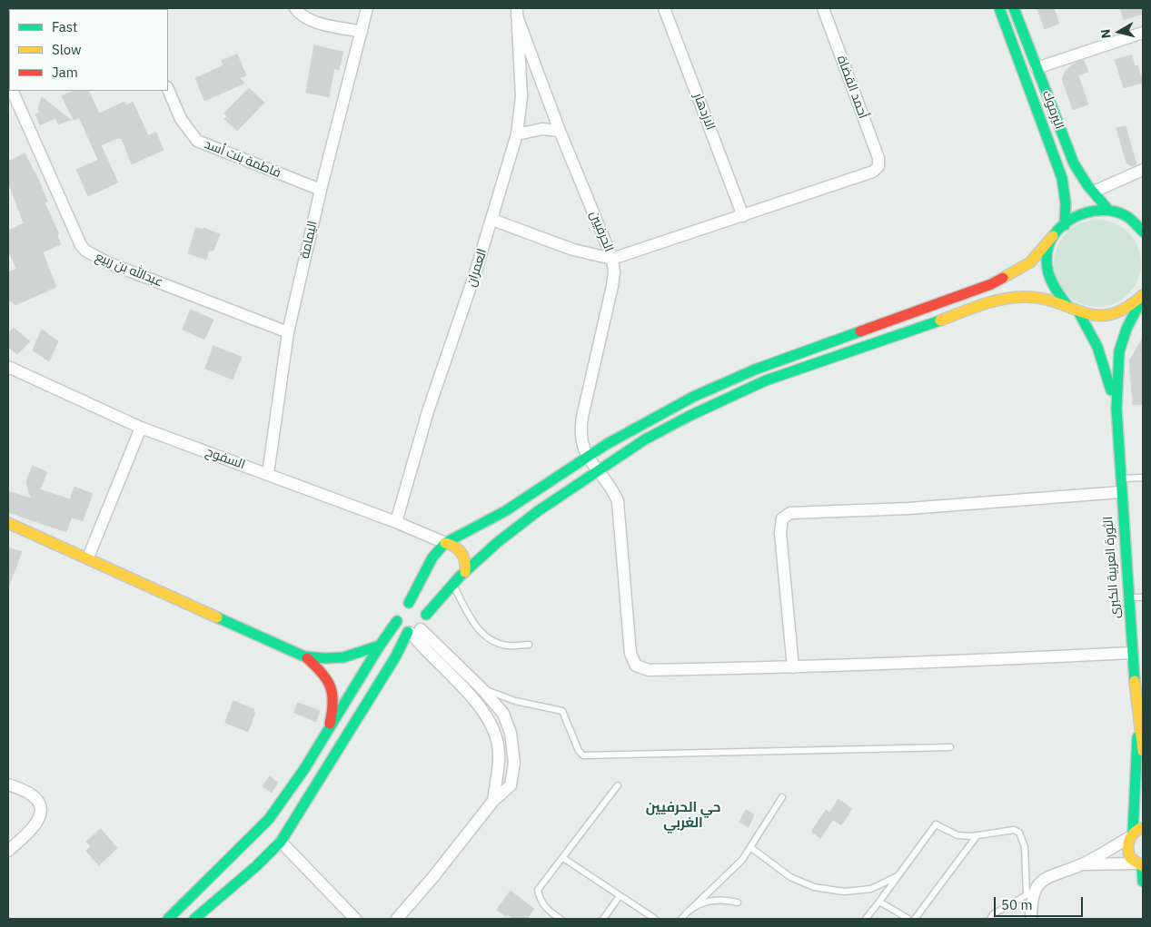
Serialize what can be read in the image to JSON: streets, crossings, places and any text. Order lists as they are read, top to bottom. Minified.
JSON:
{"streets":{"main road":["اليرموك","الثورة العربية الكبرى"],"street":["أحمد القضاة","الازدهار","فاطمة بنت أسد","الحرفيين","اليمامة","العمران","عبدالله بن ربيع","السفوح"]},"crossings":[["أحمد القضاة","الازدهار"],["فاطمة بنت أسد","اليمامة"],["الحرفيين","العمران"],["اليمامة","عبدالله بن ربيع"],["اليمامة","السفوح"],["العمران","السفوح"]],"districts":["حي الحرفيين الغربي"],"legend":["Fast","Slow","Jam"],"scale_bar":"50 m","north":"left"}
